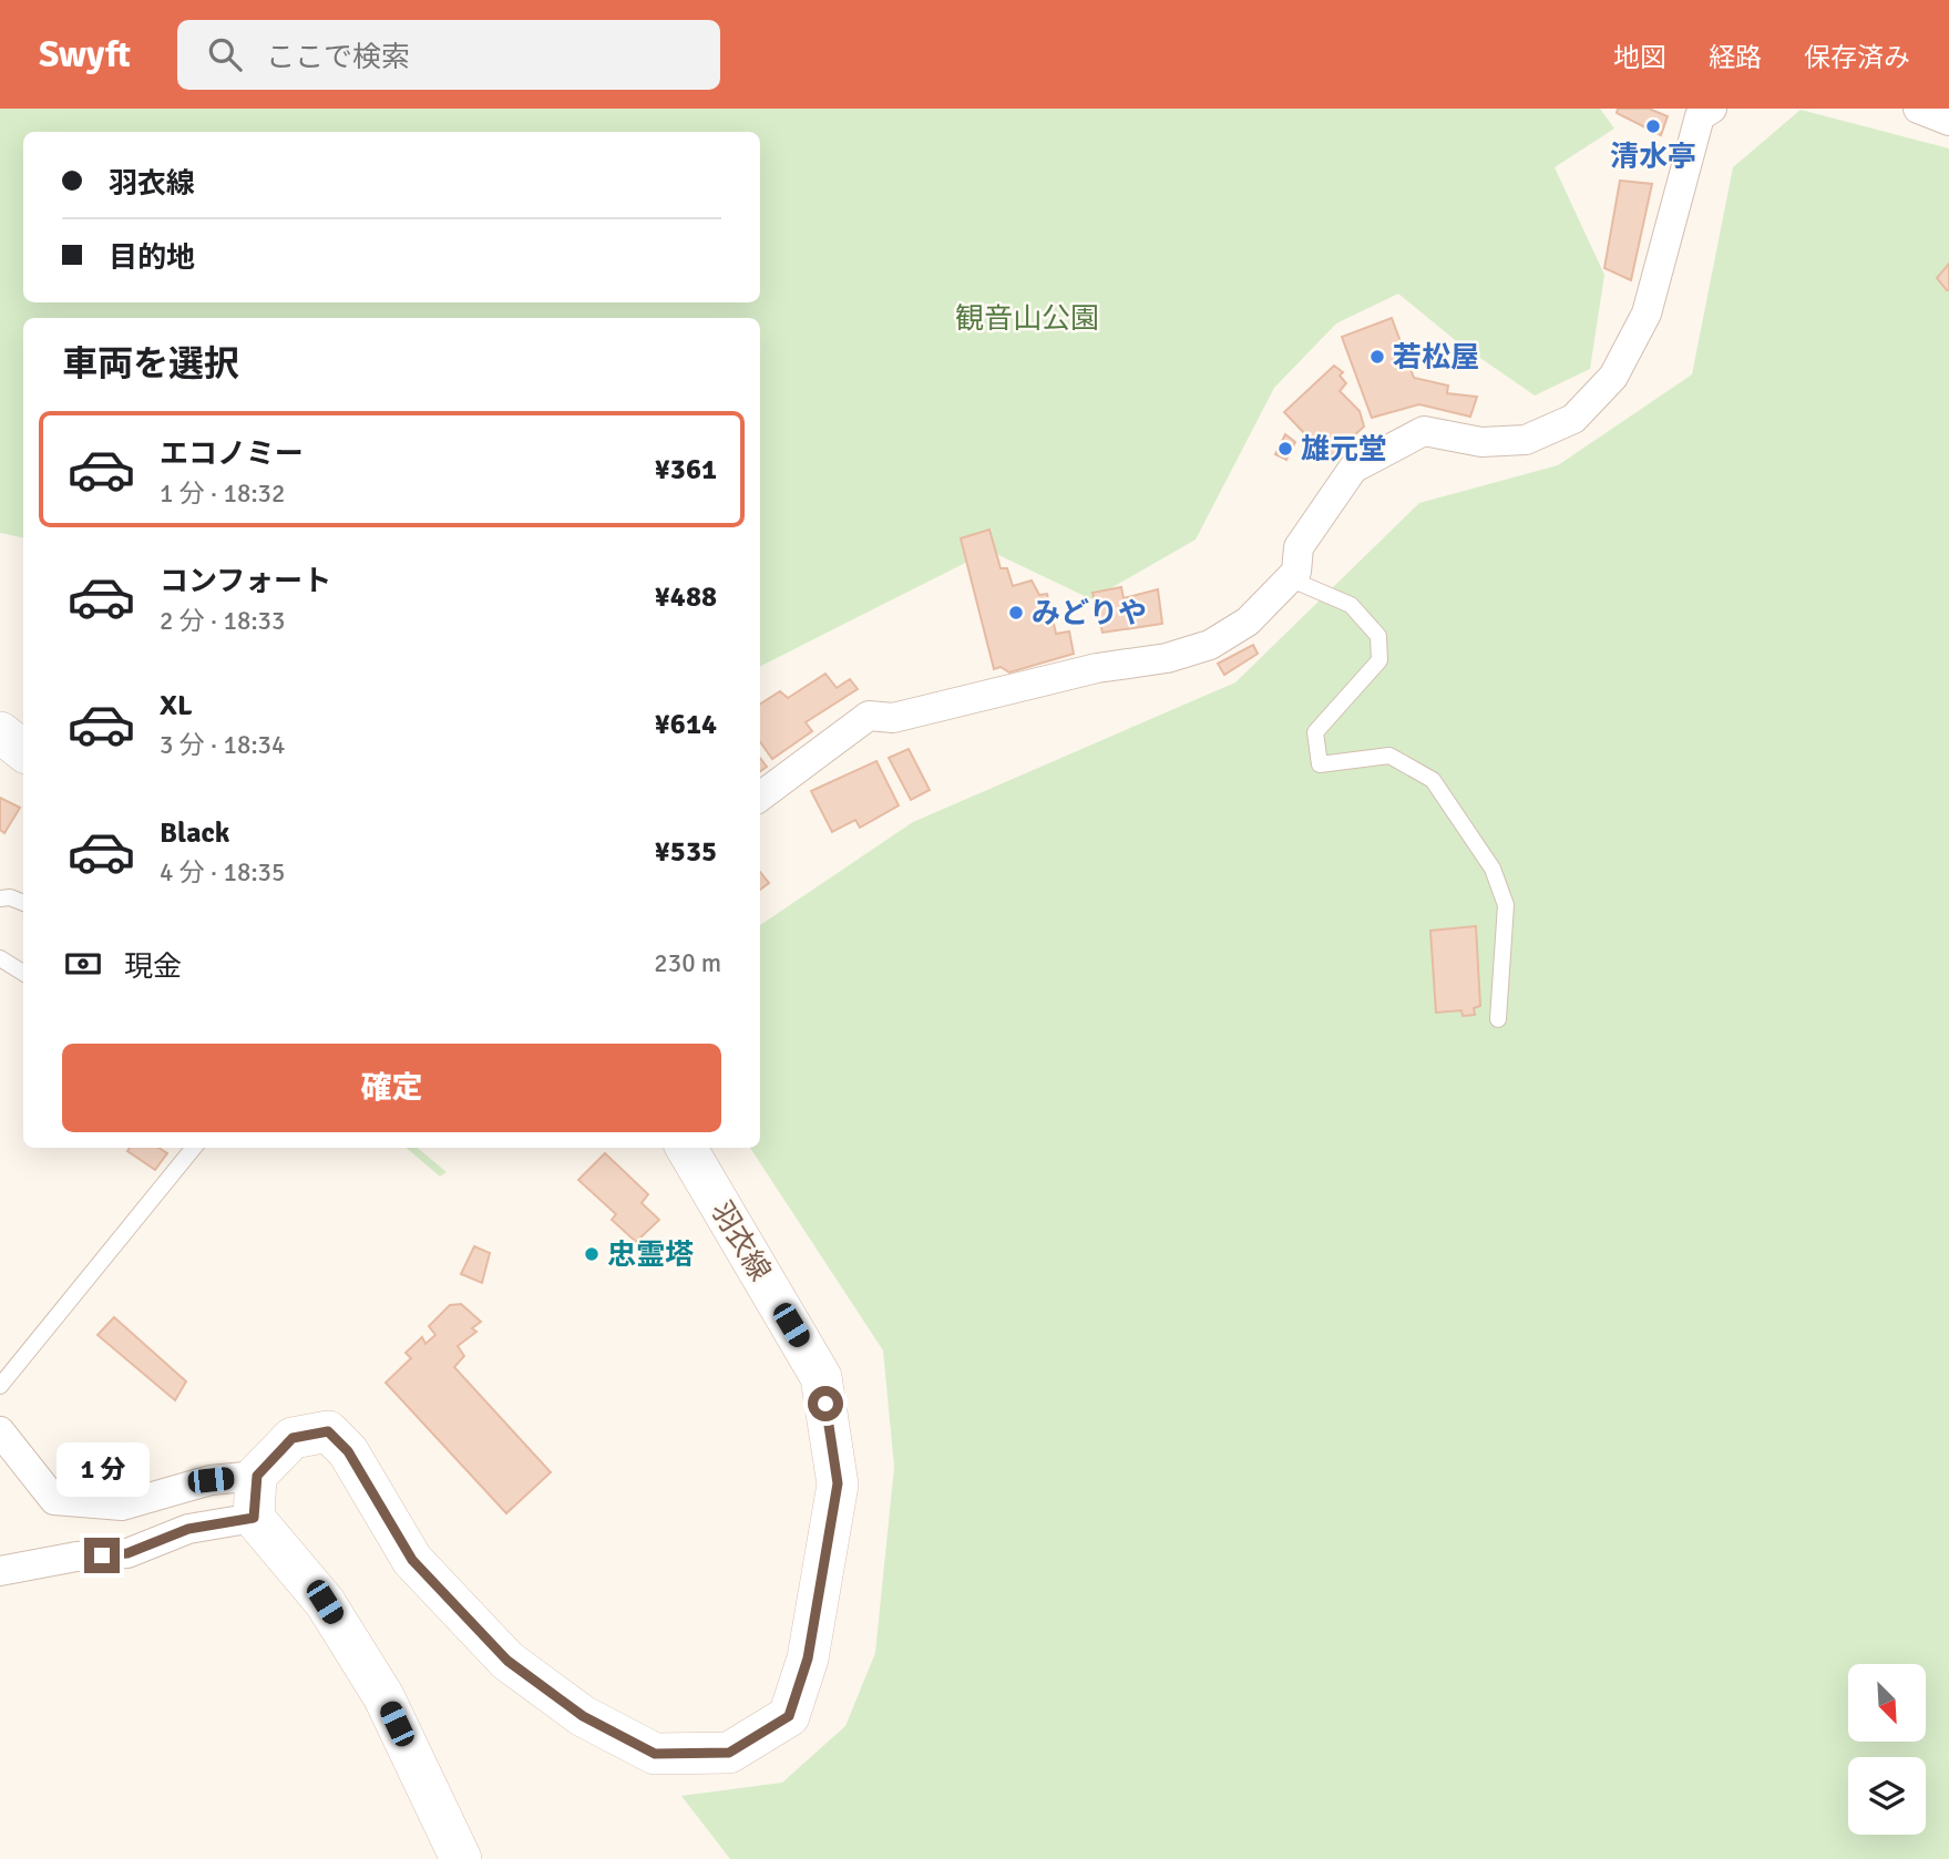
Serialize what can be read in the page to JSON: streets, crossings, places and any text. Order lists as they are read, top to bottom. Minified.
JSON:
{"streets":{"street":["羽衣線"]},"parks":["観音山公園"],"places":["清水亭","若松屋","雄元堂","みどりや","忠霊塔"],"north":"bottom right","page":{"header":"Swyft","search":"ここで検索","nav":["地図","経路","保存済み"],"banner":["羽衣線","目的地"],"heading":"車両を選択","list":[{"name":"エコノミー","note":"1 分 · 18:32","value":"¥361"},{"name":"コンフォート","note":"2 分 · 18:33","value":"¥488"},{"name":"XL","note":"3 分 · 18:34","value":"¥614"},{"name":"Black","note":"4 分 · 18:35","value":"¥535"}],"pay":["現金","230 m"],"buttons":"確定","bubble":"1 分"}}
